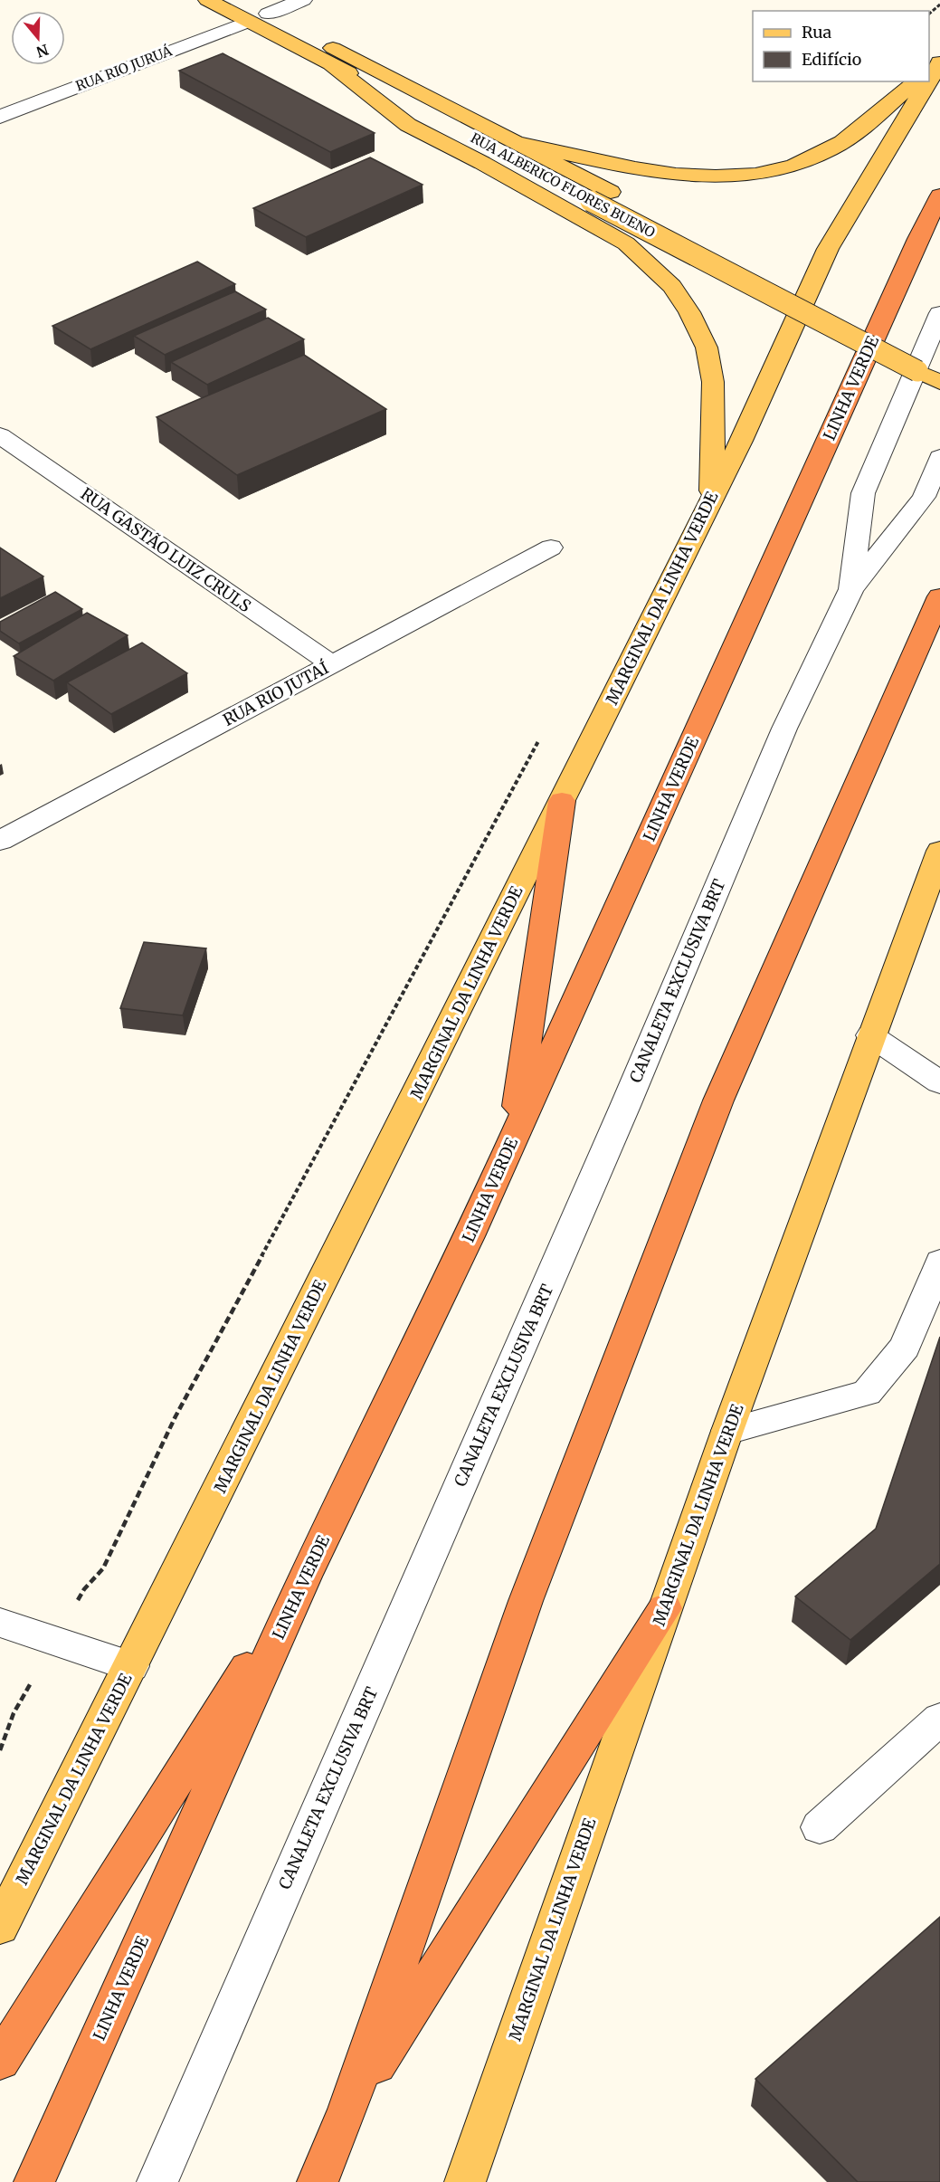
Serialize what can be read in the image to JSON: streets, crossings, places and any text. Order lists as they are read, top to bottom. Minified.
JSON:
{"streets":{"highway":["LINHA VERDE"],"main road":["RUA ALBERICO FLORES BUENO","MARGINAL DA LINHA VERDE"],"street":["RUA RIO JURUÁ","RUA GASTÃO LUIZ CRULS","RUA RIO JUTAÍ","CANALETA EXCLUSIVA BRT"]},"crossings":[["RUA RIO JURUÁ","RUA ALBERICO FLORES BUENO"],["RUA GASTÃO LUIZ CRULS","RUA RIO JUTAÍ"]],"legend":["Rua","Edifício"],"north":"bottom"}
